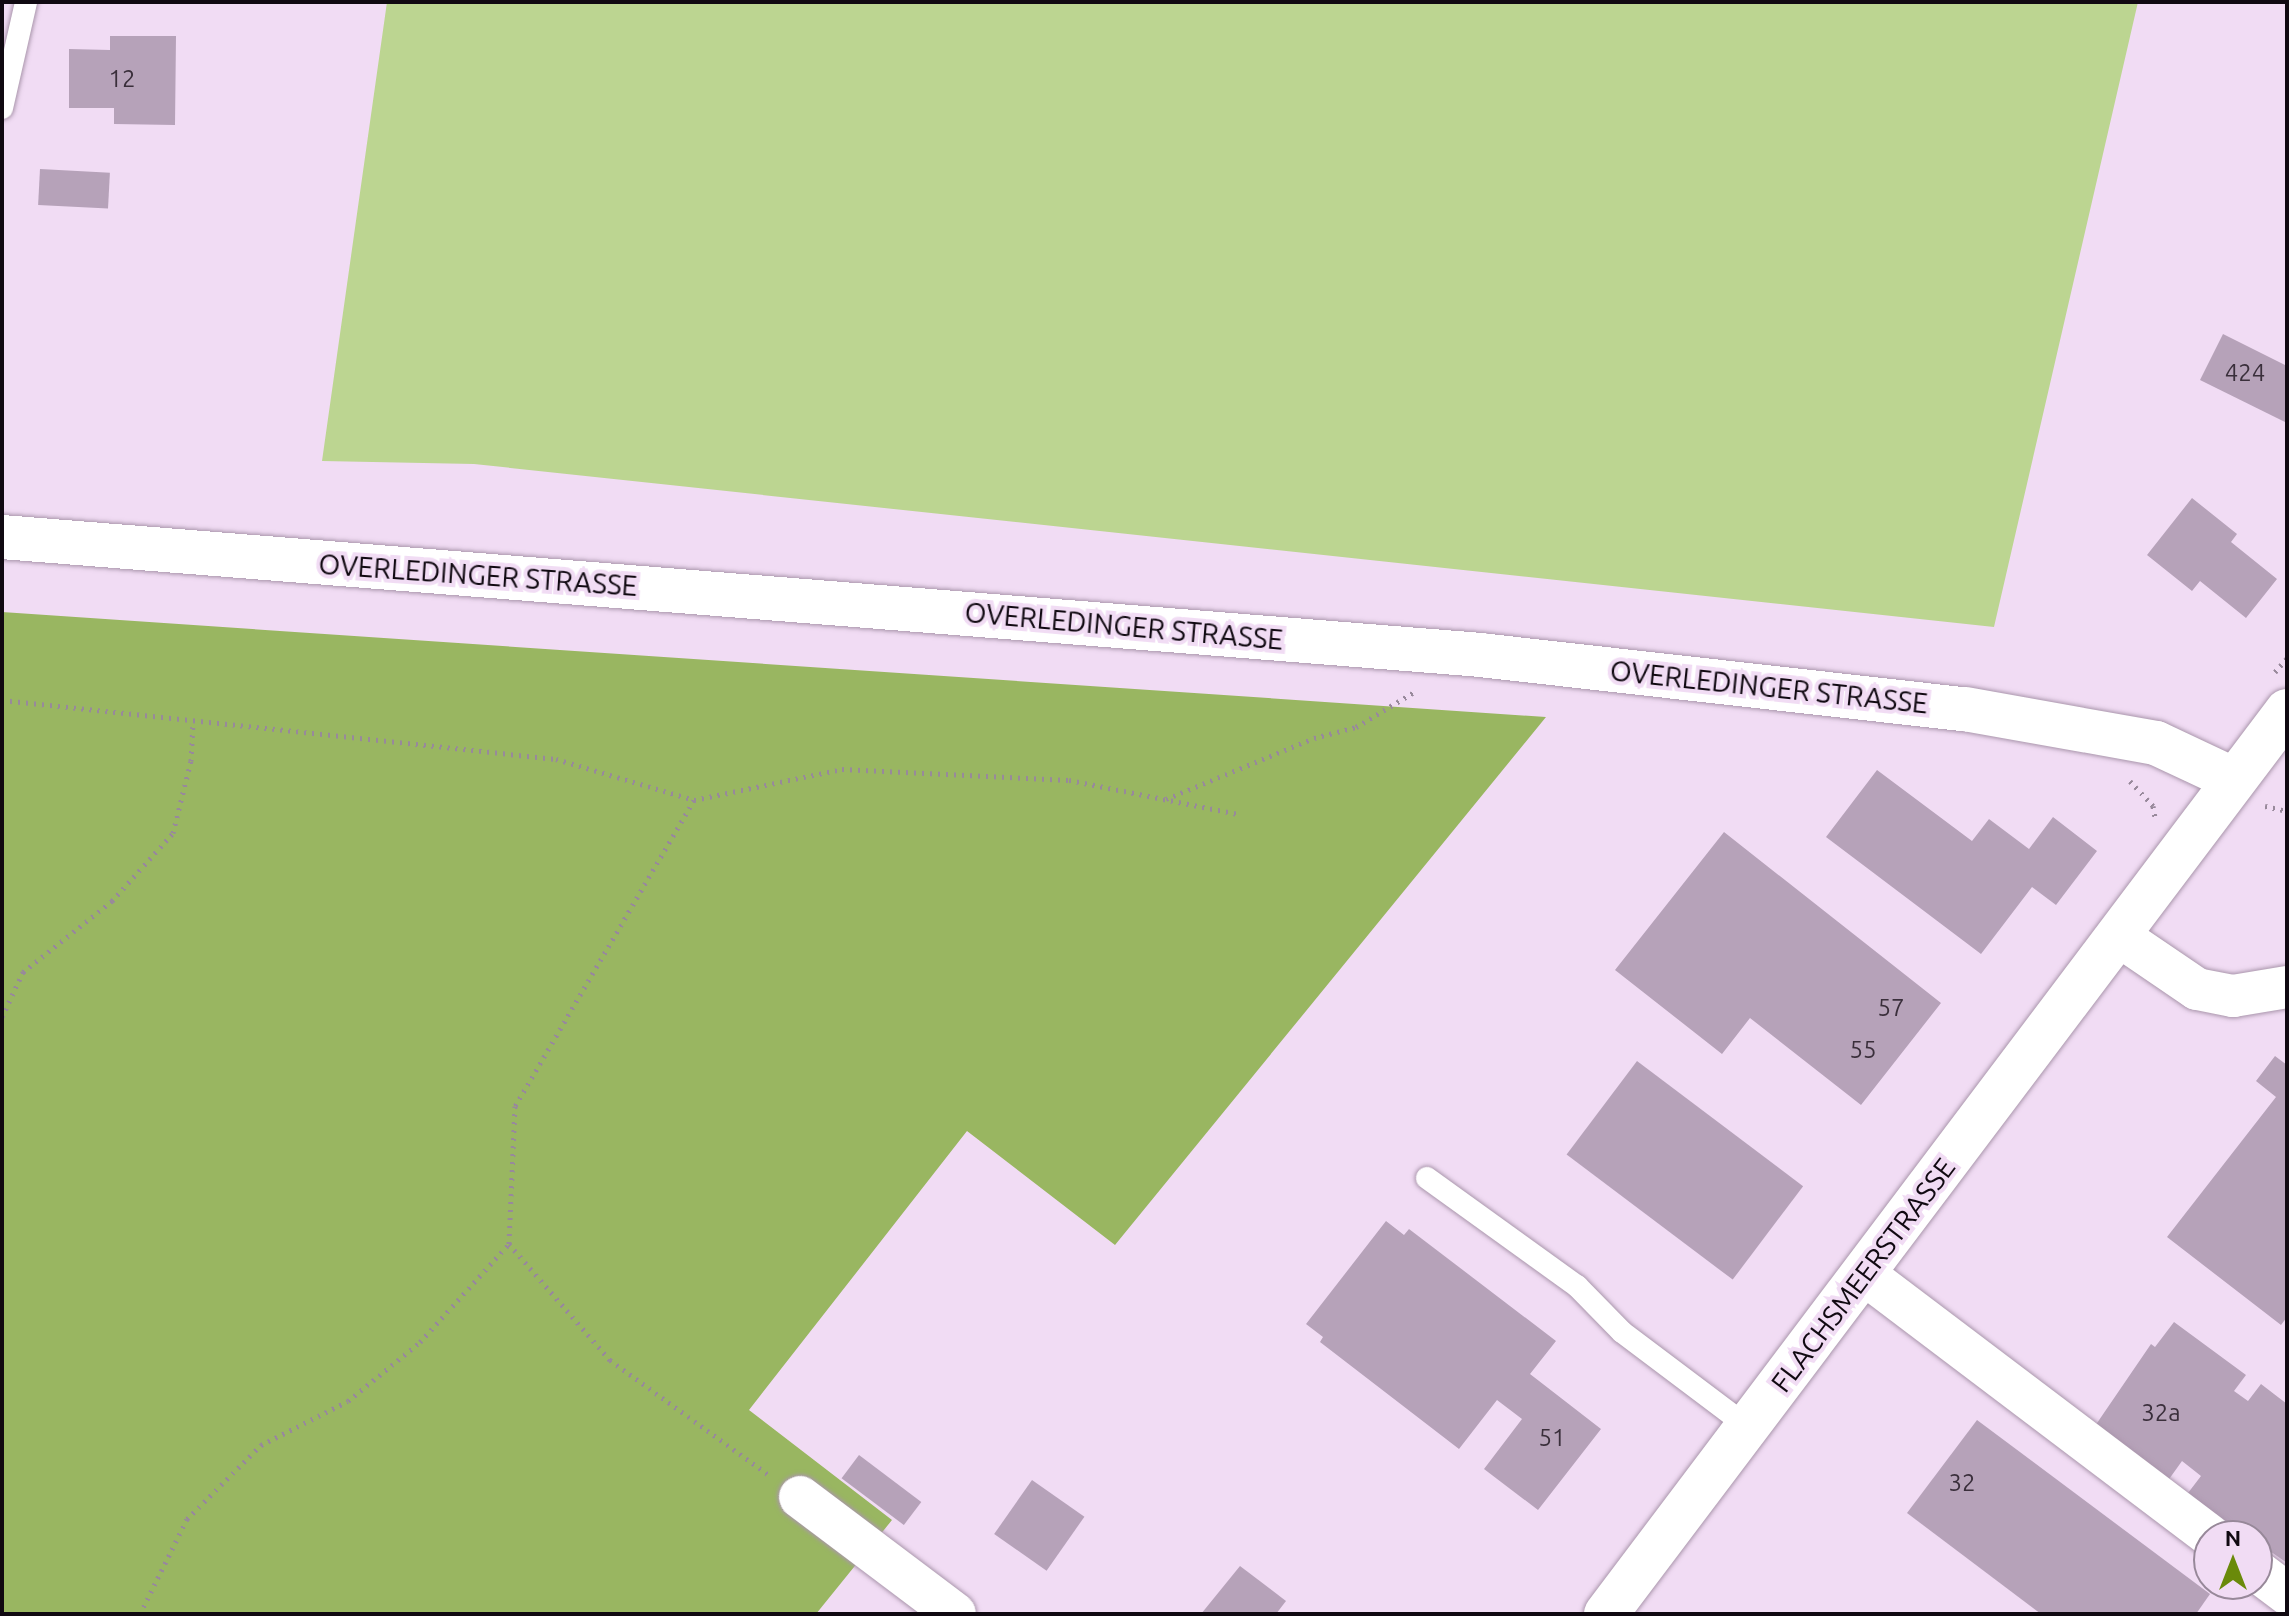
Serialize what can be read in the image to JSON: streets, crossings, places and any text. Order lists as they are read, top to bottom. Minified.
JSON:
{"streets":{"street":["OVERLEDINGER STRASSE","FLACHSMEERSTRASSE"]},"crossings":[["OVERLEDINGER STRASSE","FLACHSMEERSTRASSE"]],"house_numbers":["12","424","57","55","32a","51","32"],"north":"top"}
